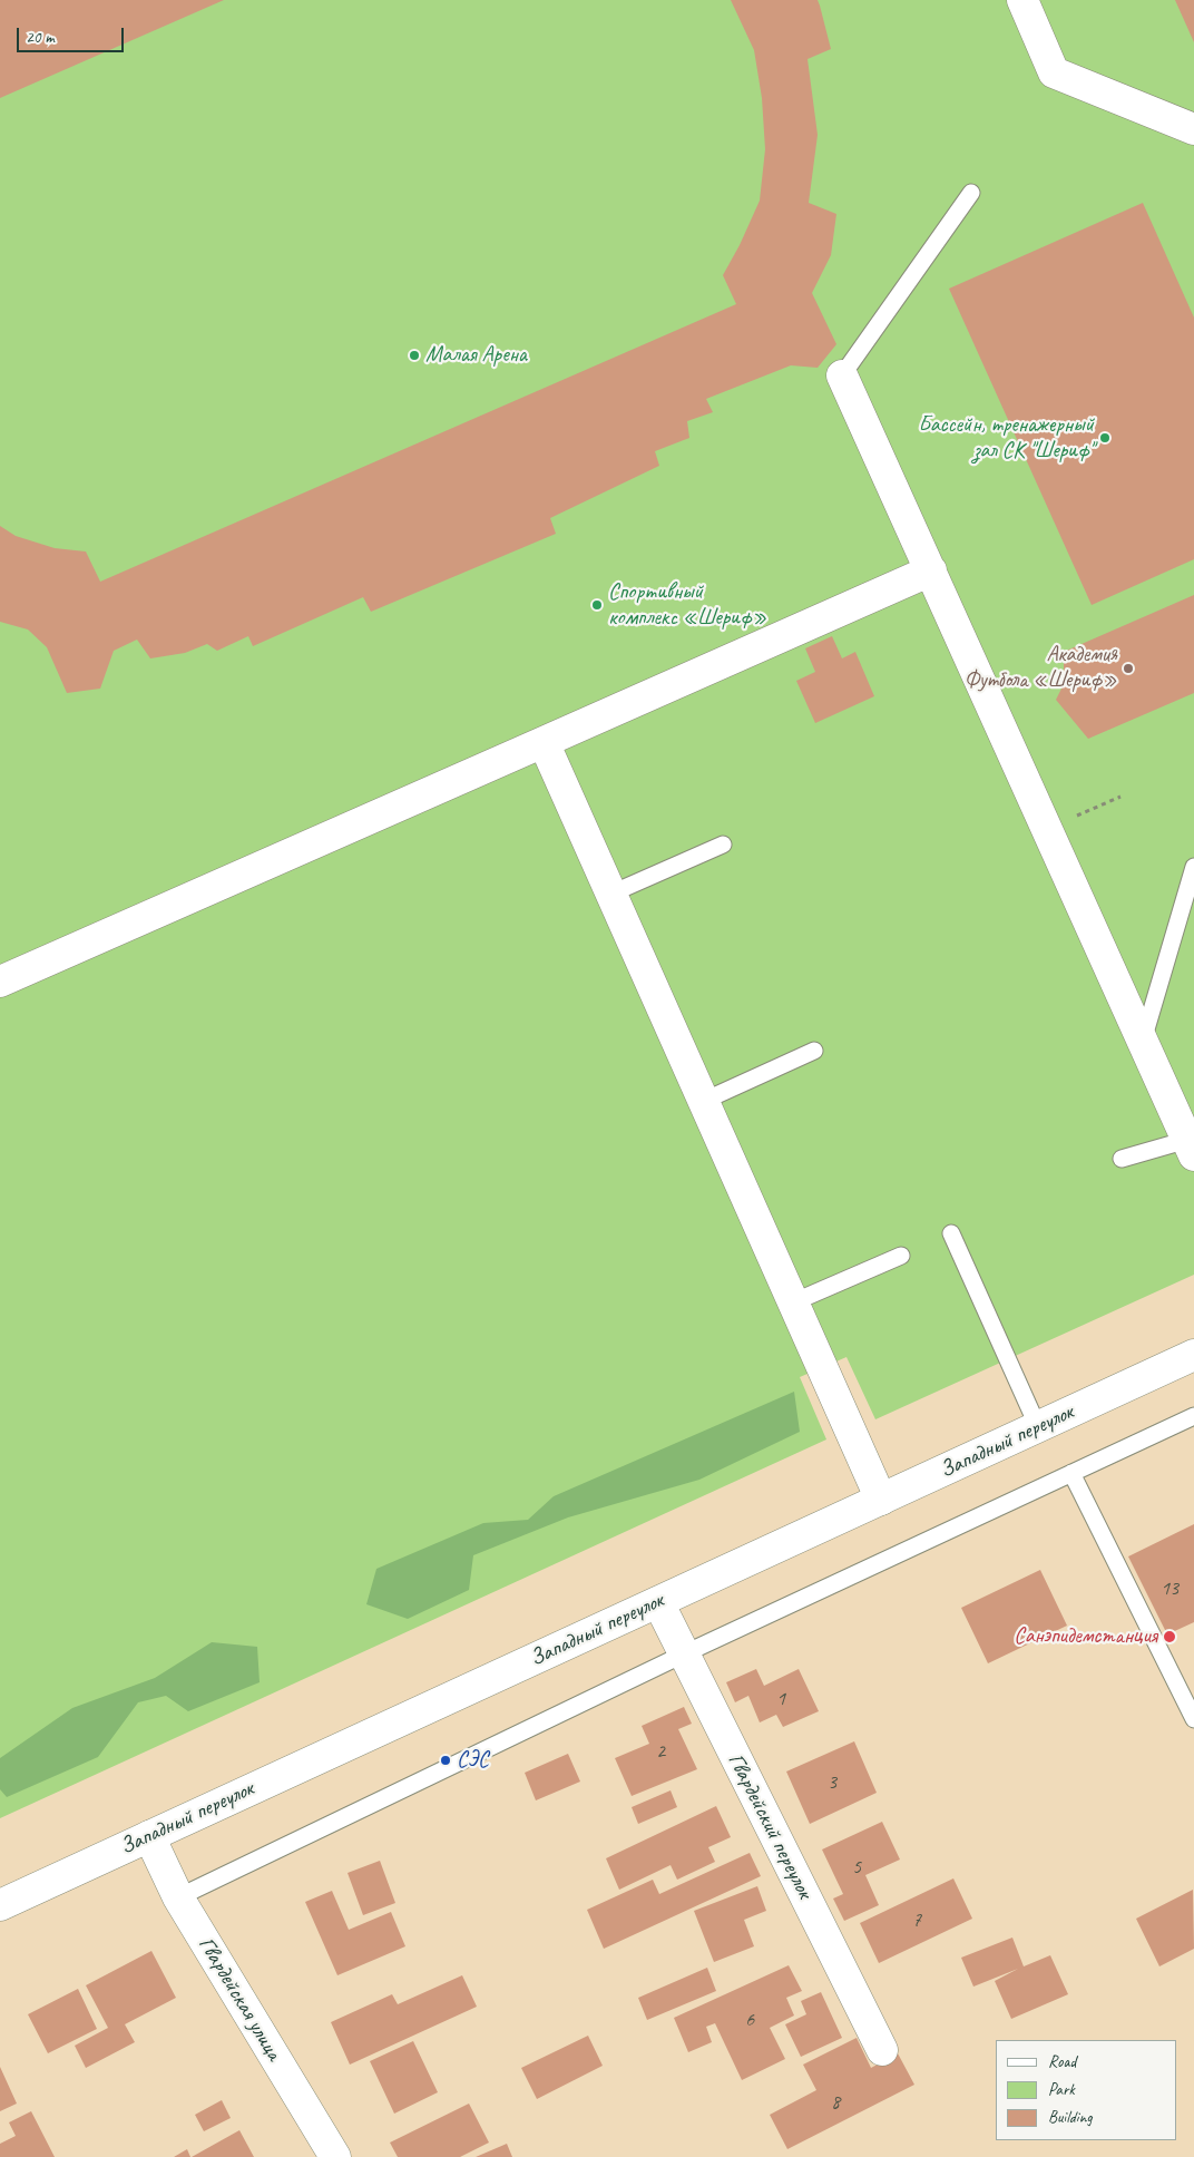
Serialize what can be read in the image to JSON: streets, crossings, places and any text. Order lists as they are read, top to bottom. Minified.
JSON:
{"streets":{"street":["Западный переулок","Гвардейский переулок","Гвардейская улица"]},"crossings":[["Западный переулок","Гвардейский переулок"],["Западный переулок","Гвардейская улица"]],"places":["Малая Арена","Бассейн, тренажерный зал СК \"Шериф\"","Спортивный комплекс «Шериф»","Академия Футбола «Шериф»","Санэпидемстанция","СЭС"],"house_numbers":["13","1","2","3","5","7","6","8"],"legend":["Road","Park","Building"],"scale_bar":"20 m"}
